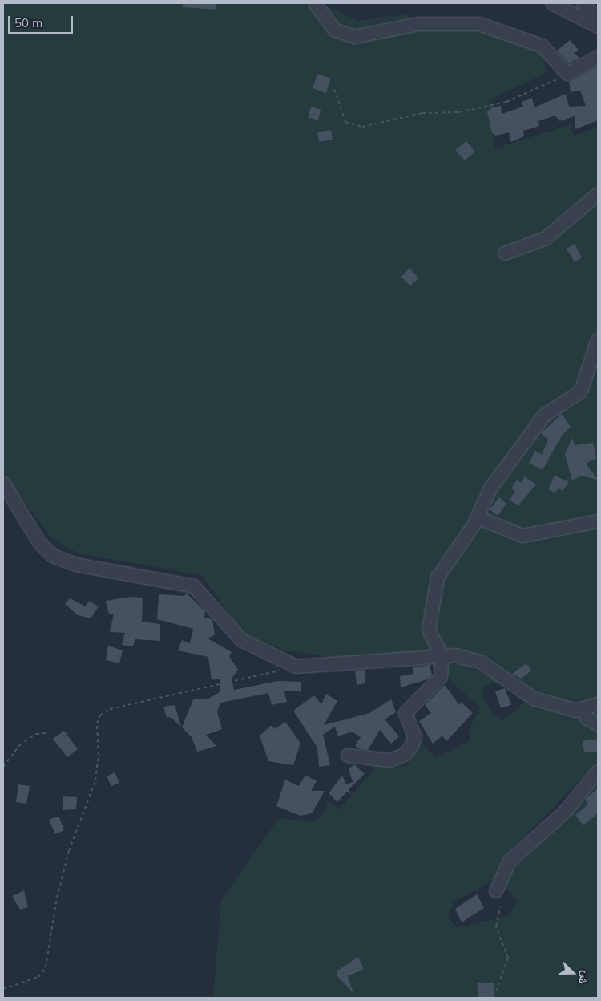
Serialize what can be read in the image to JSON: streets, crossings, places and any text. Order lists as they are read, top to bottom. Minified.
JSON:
{"scale_bar":"50 m","north":"right"}
